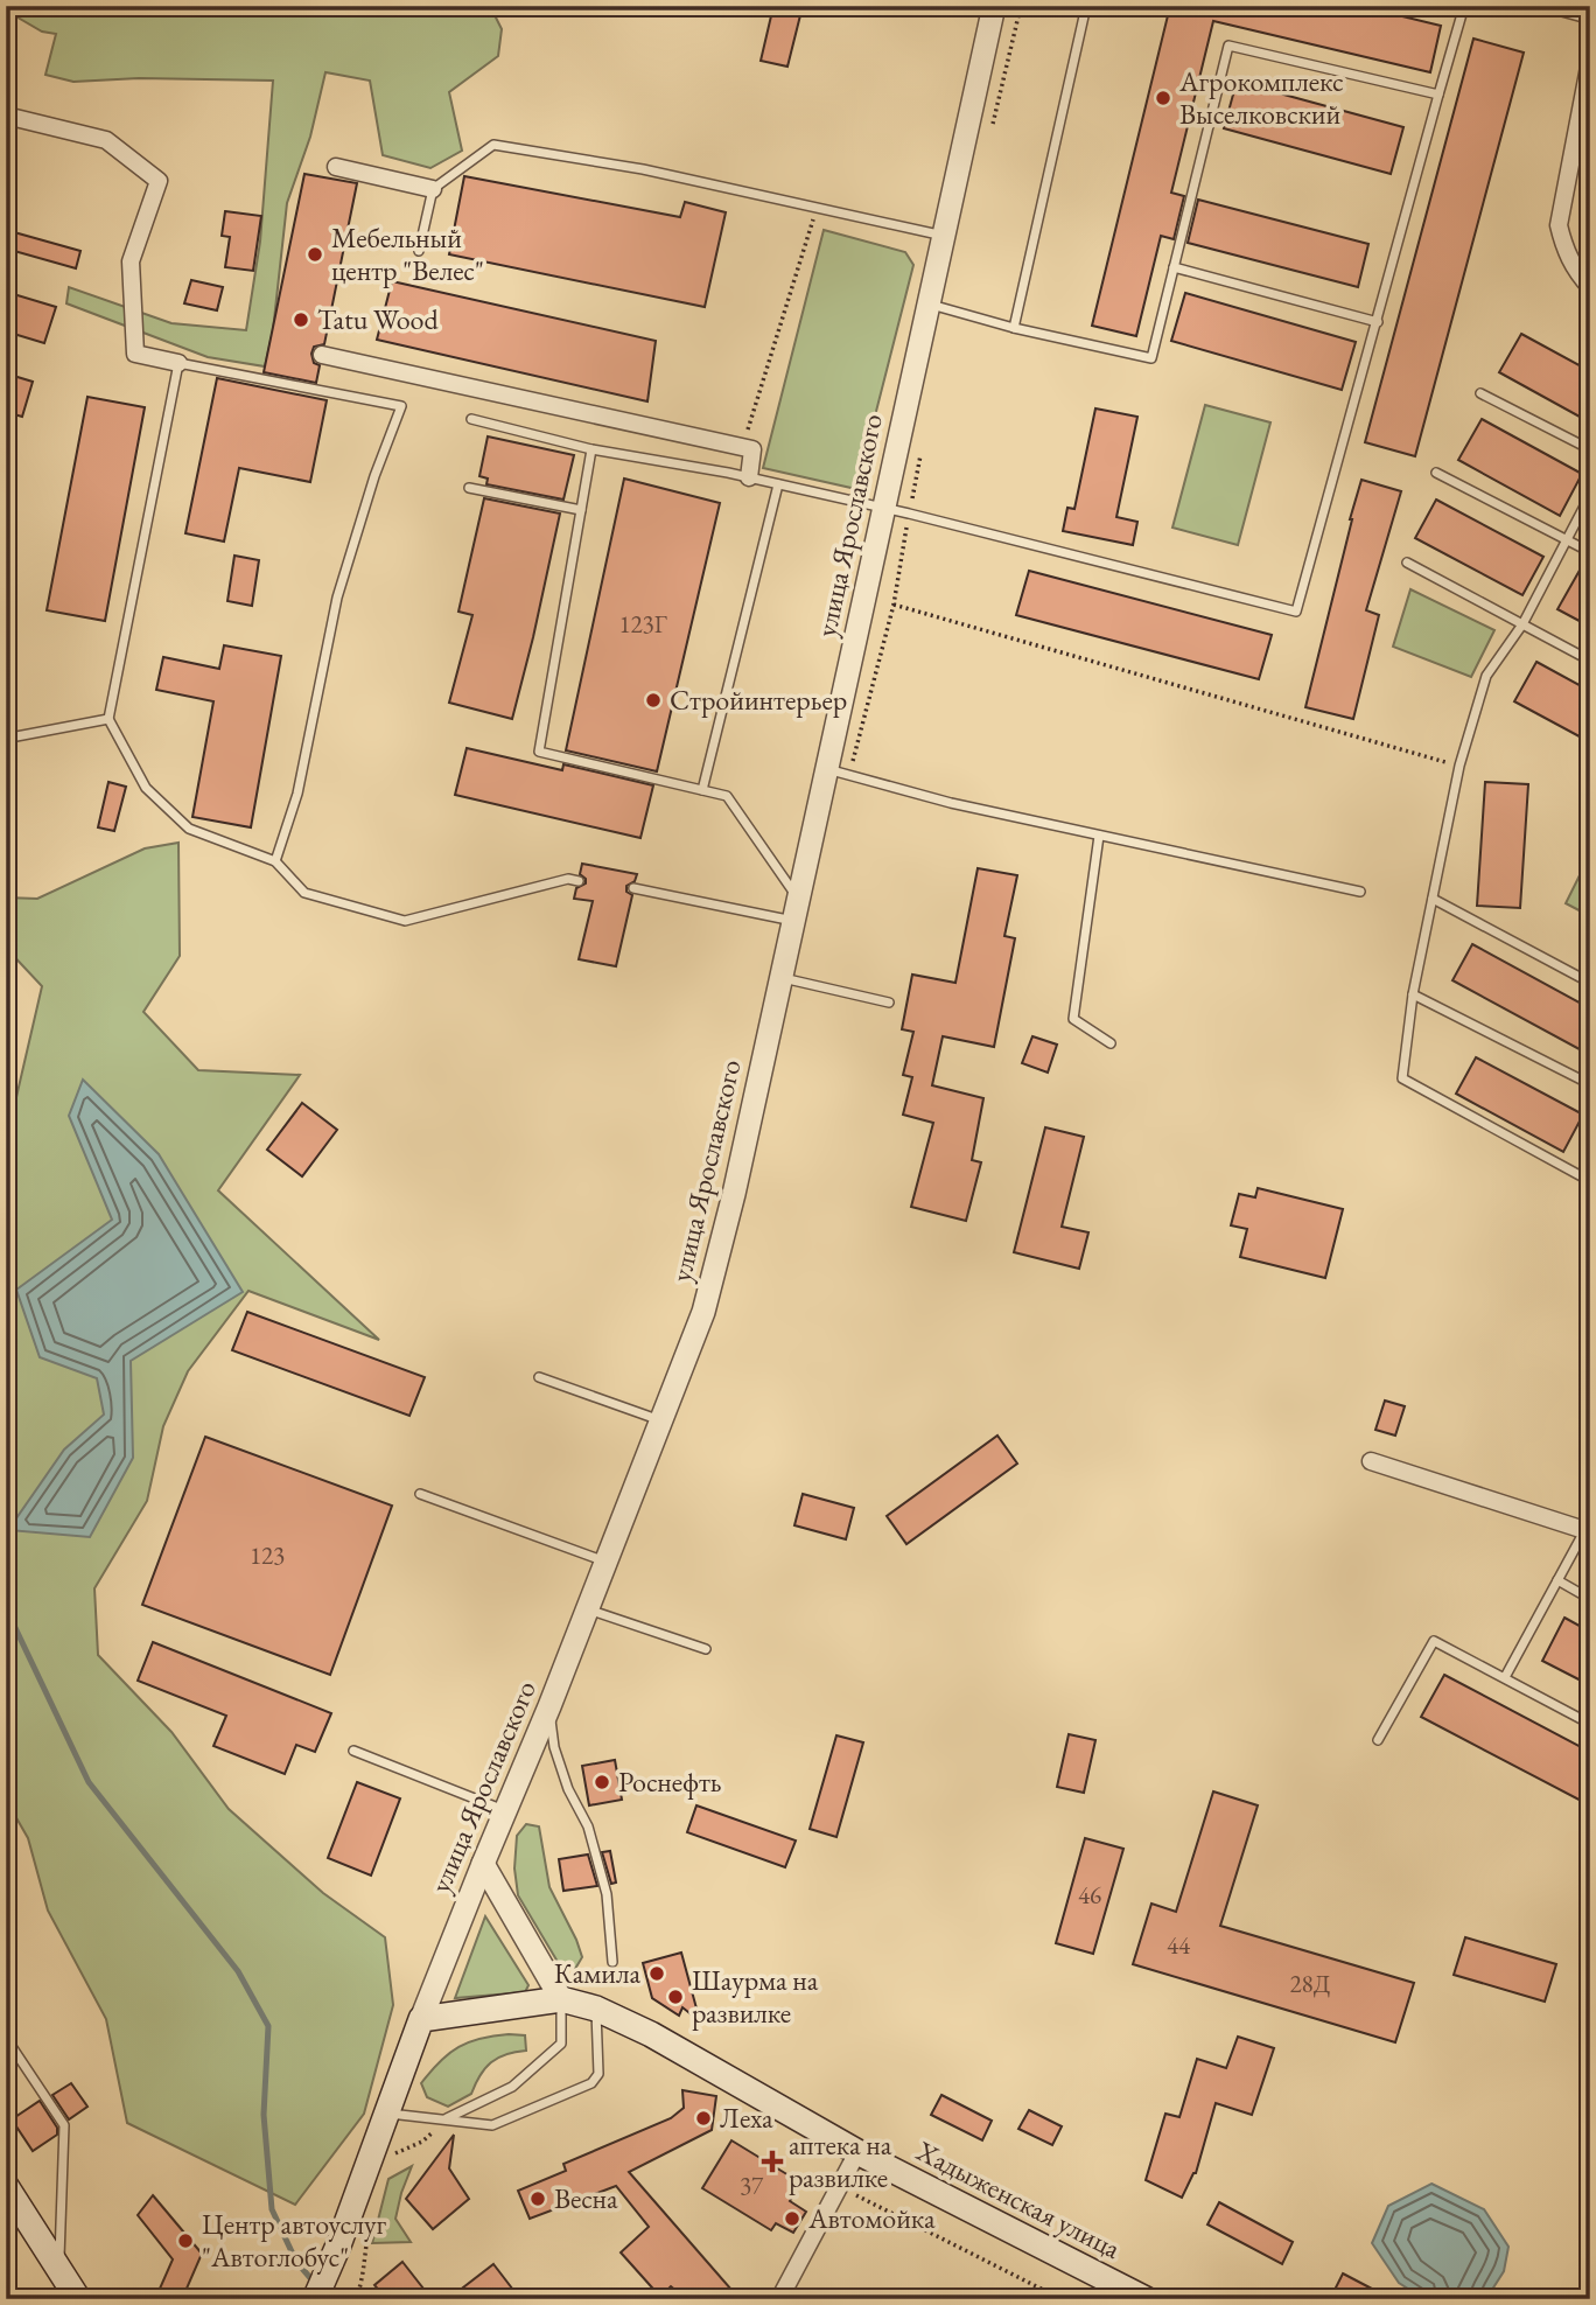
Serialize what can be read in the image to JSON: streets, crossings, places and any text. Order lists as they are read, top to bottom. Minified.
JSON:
{"streets":{"main road":["улица Ярославского","Хадыженская улица"]},"crossings":[["улица Ярославского","Хадыженская улица"]],"places":{"other":["Агрокомплекс Выселковский","Мебельный центр \"Велес\"","Tatu Wood","Стройинтерьер","Роснефть","Камила","Шаурма на развилке","Леха","Весна","Автомойка","Центр автоуслуг \"Автоглобус\""],"health":["аптека на развилке"]},"house_numbers":["123Г","123","46","44","28Д","37"]}
